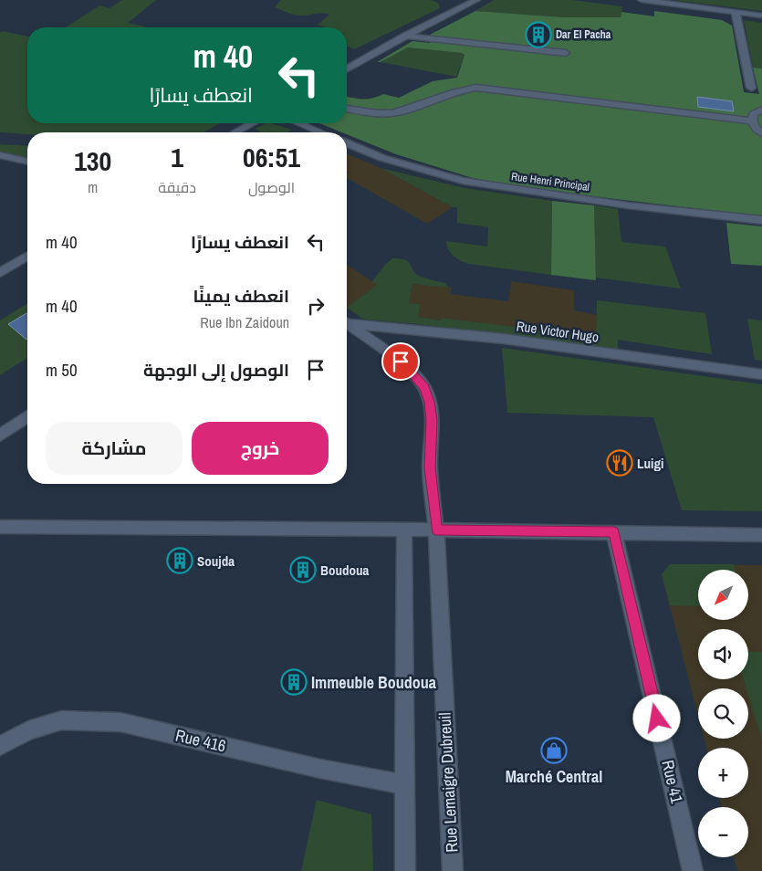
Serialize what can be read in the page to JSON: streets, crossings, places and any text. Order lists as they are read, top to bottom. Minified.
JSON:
{"streets":{"street":["Rue Henri Principal","Rue Victor Hugo","Rue 416","Rue 41","Rue Lemaigre Dubreuil"]},"places":{"building":["Dar El Pacha","Soujda","Boudoua","Immeuble Boudoua"],"restaurant":["Luigi"],"shop":["Marché Central"]},"north":"bottom left","page":{"turn":["40 m","انعطف يسارًا"],"eta":["06:51","الوصول","1","دقيقة","130","m"],"list":[{"name":"انعطف يسارًا","value":"40 m"},{"name":"انعطف يمينًا","note":"Rue Ibn Zaidoun","value":"40 m"},{"name":"الوصول إلى الوجهة","value":"50 m"}],"buttons":["خروج","مشاركة"],"map_buttons":["+","−"]}}
